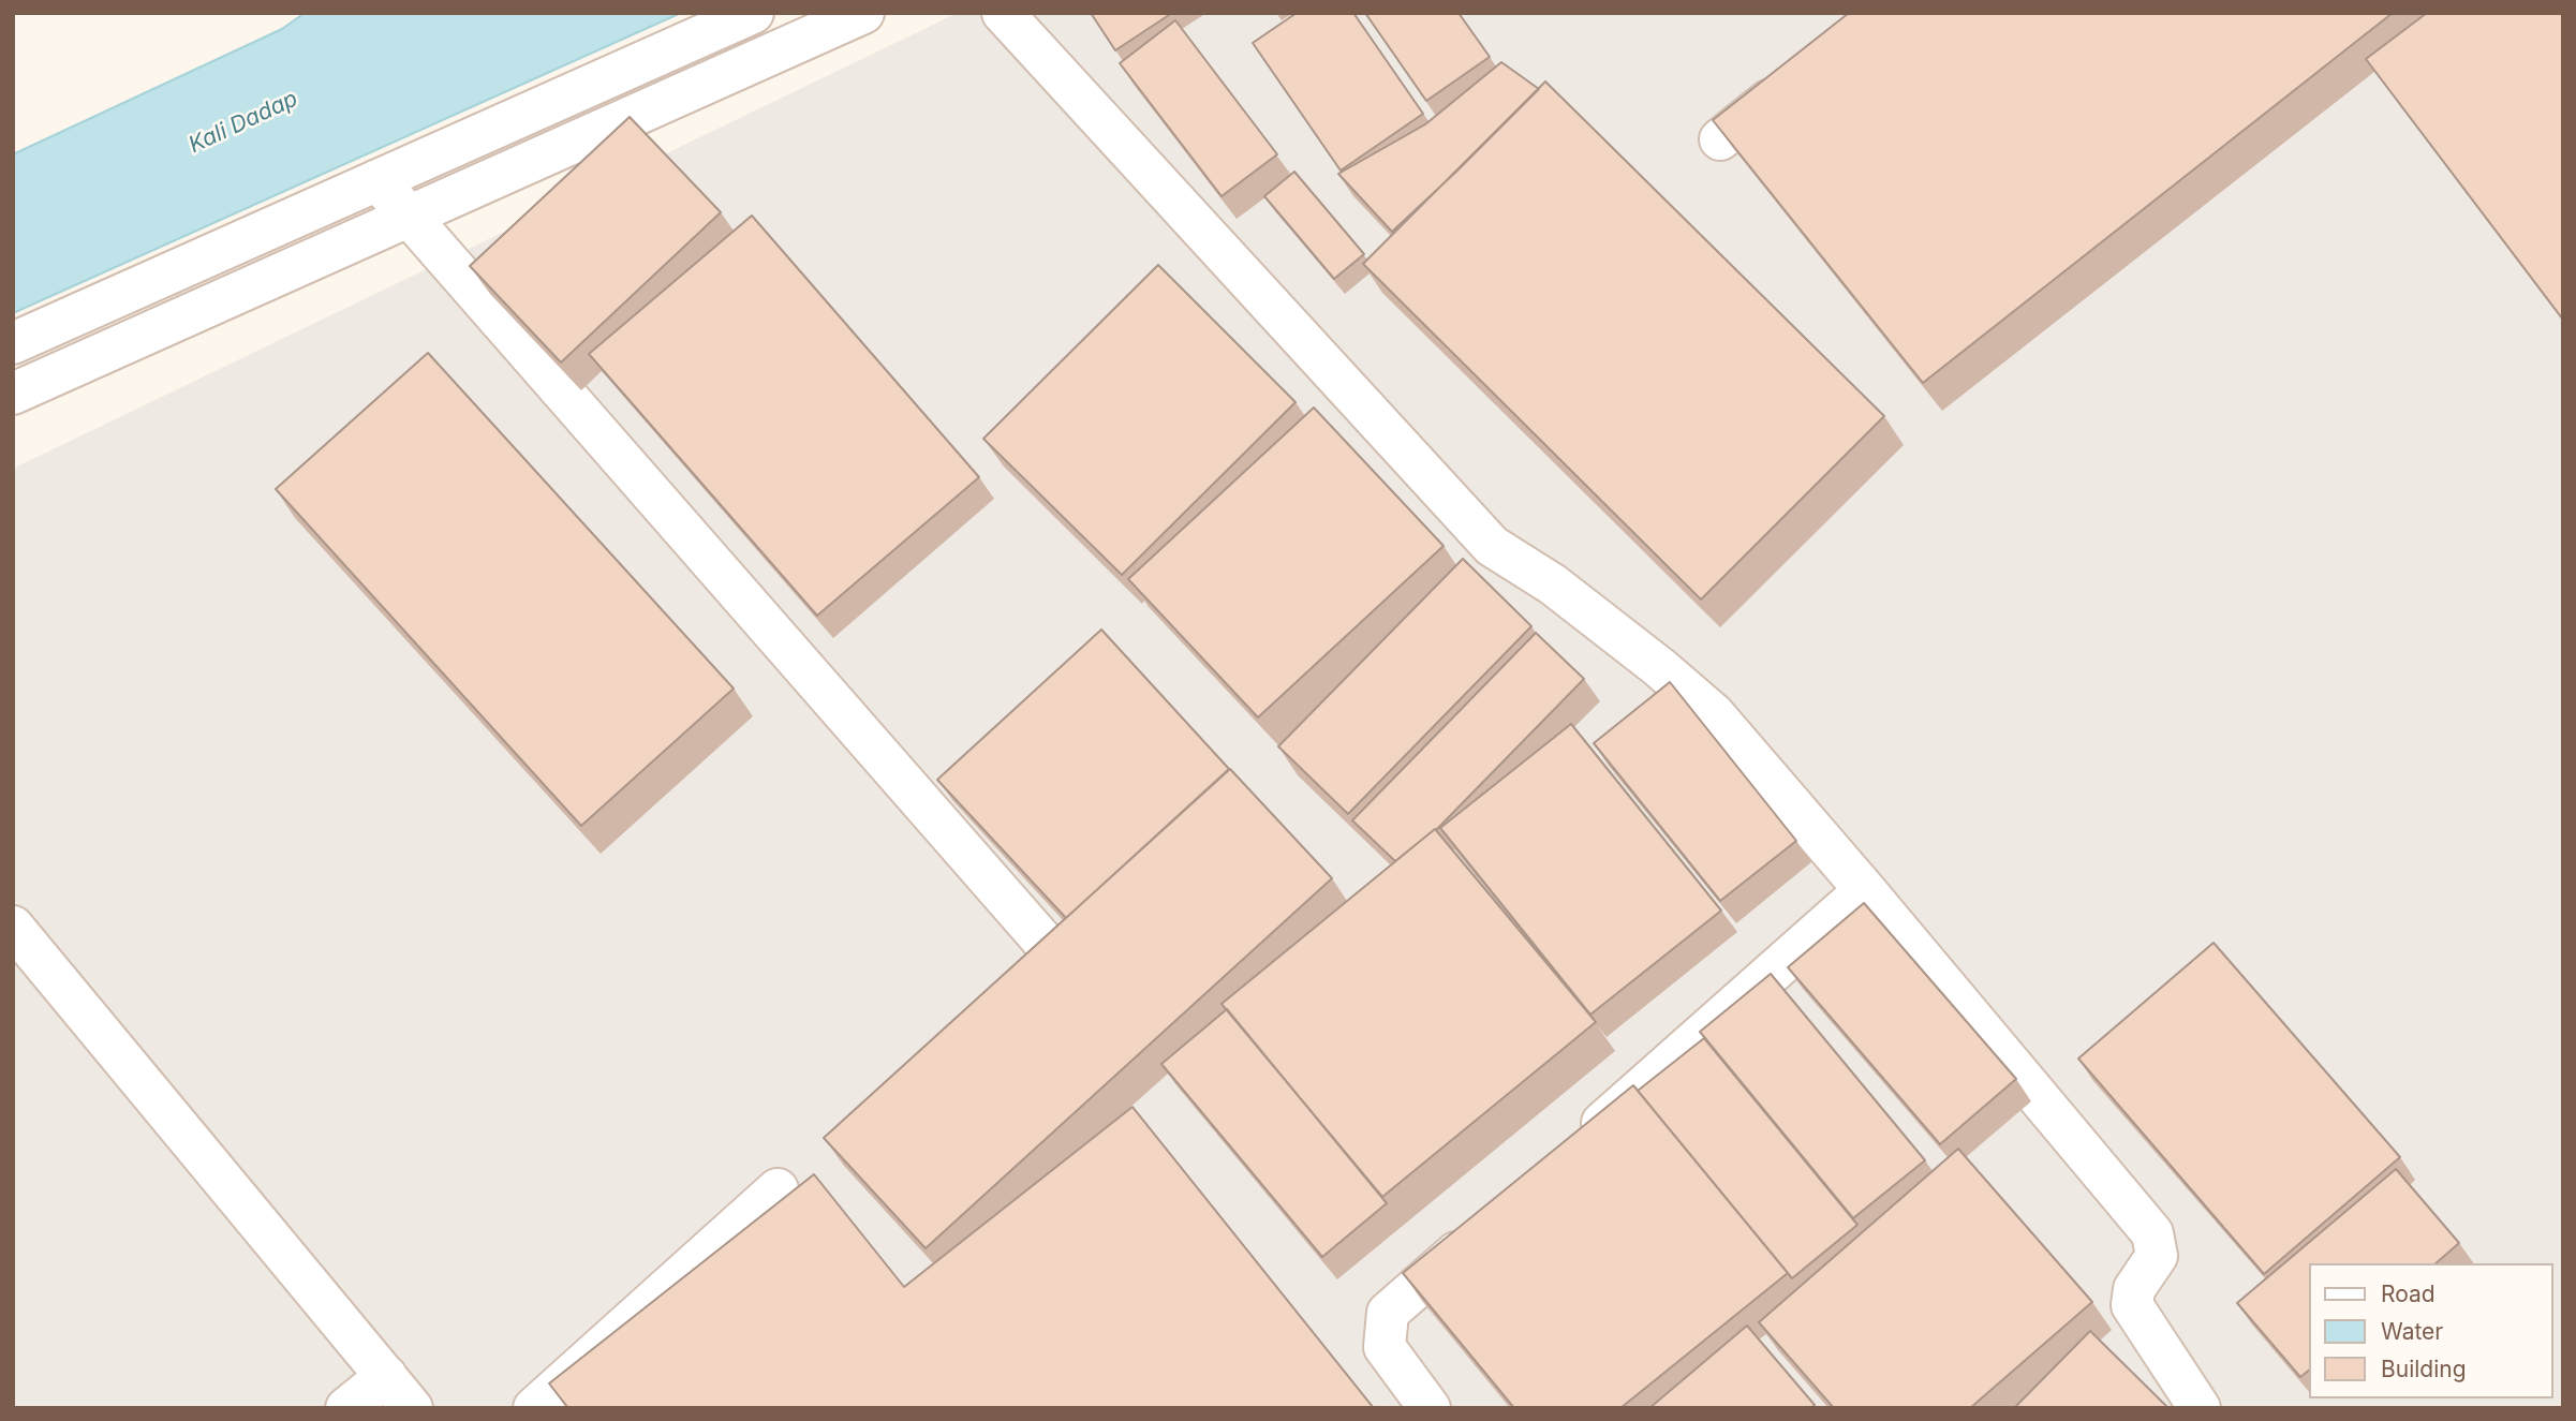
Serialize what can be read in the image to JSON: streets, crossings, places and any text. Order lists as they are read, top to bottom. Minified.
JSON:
{"water":["Kali Dadap"],"legend":["Road","Water","Building"]}
